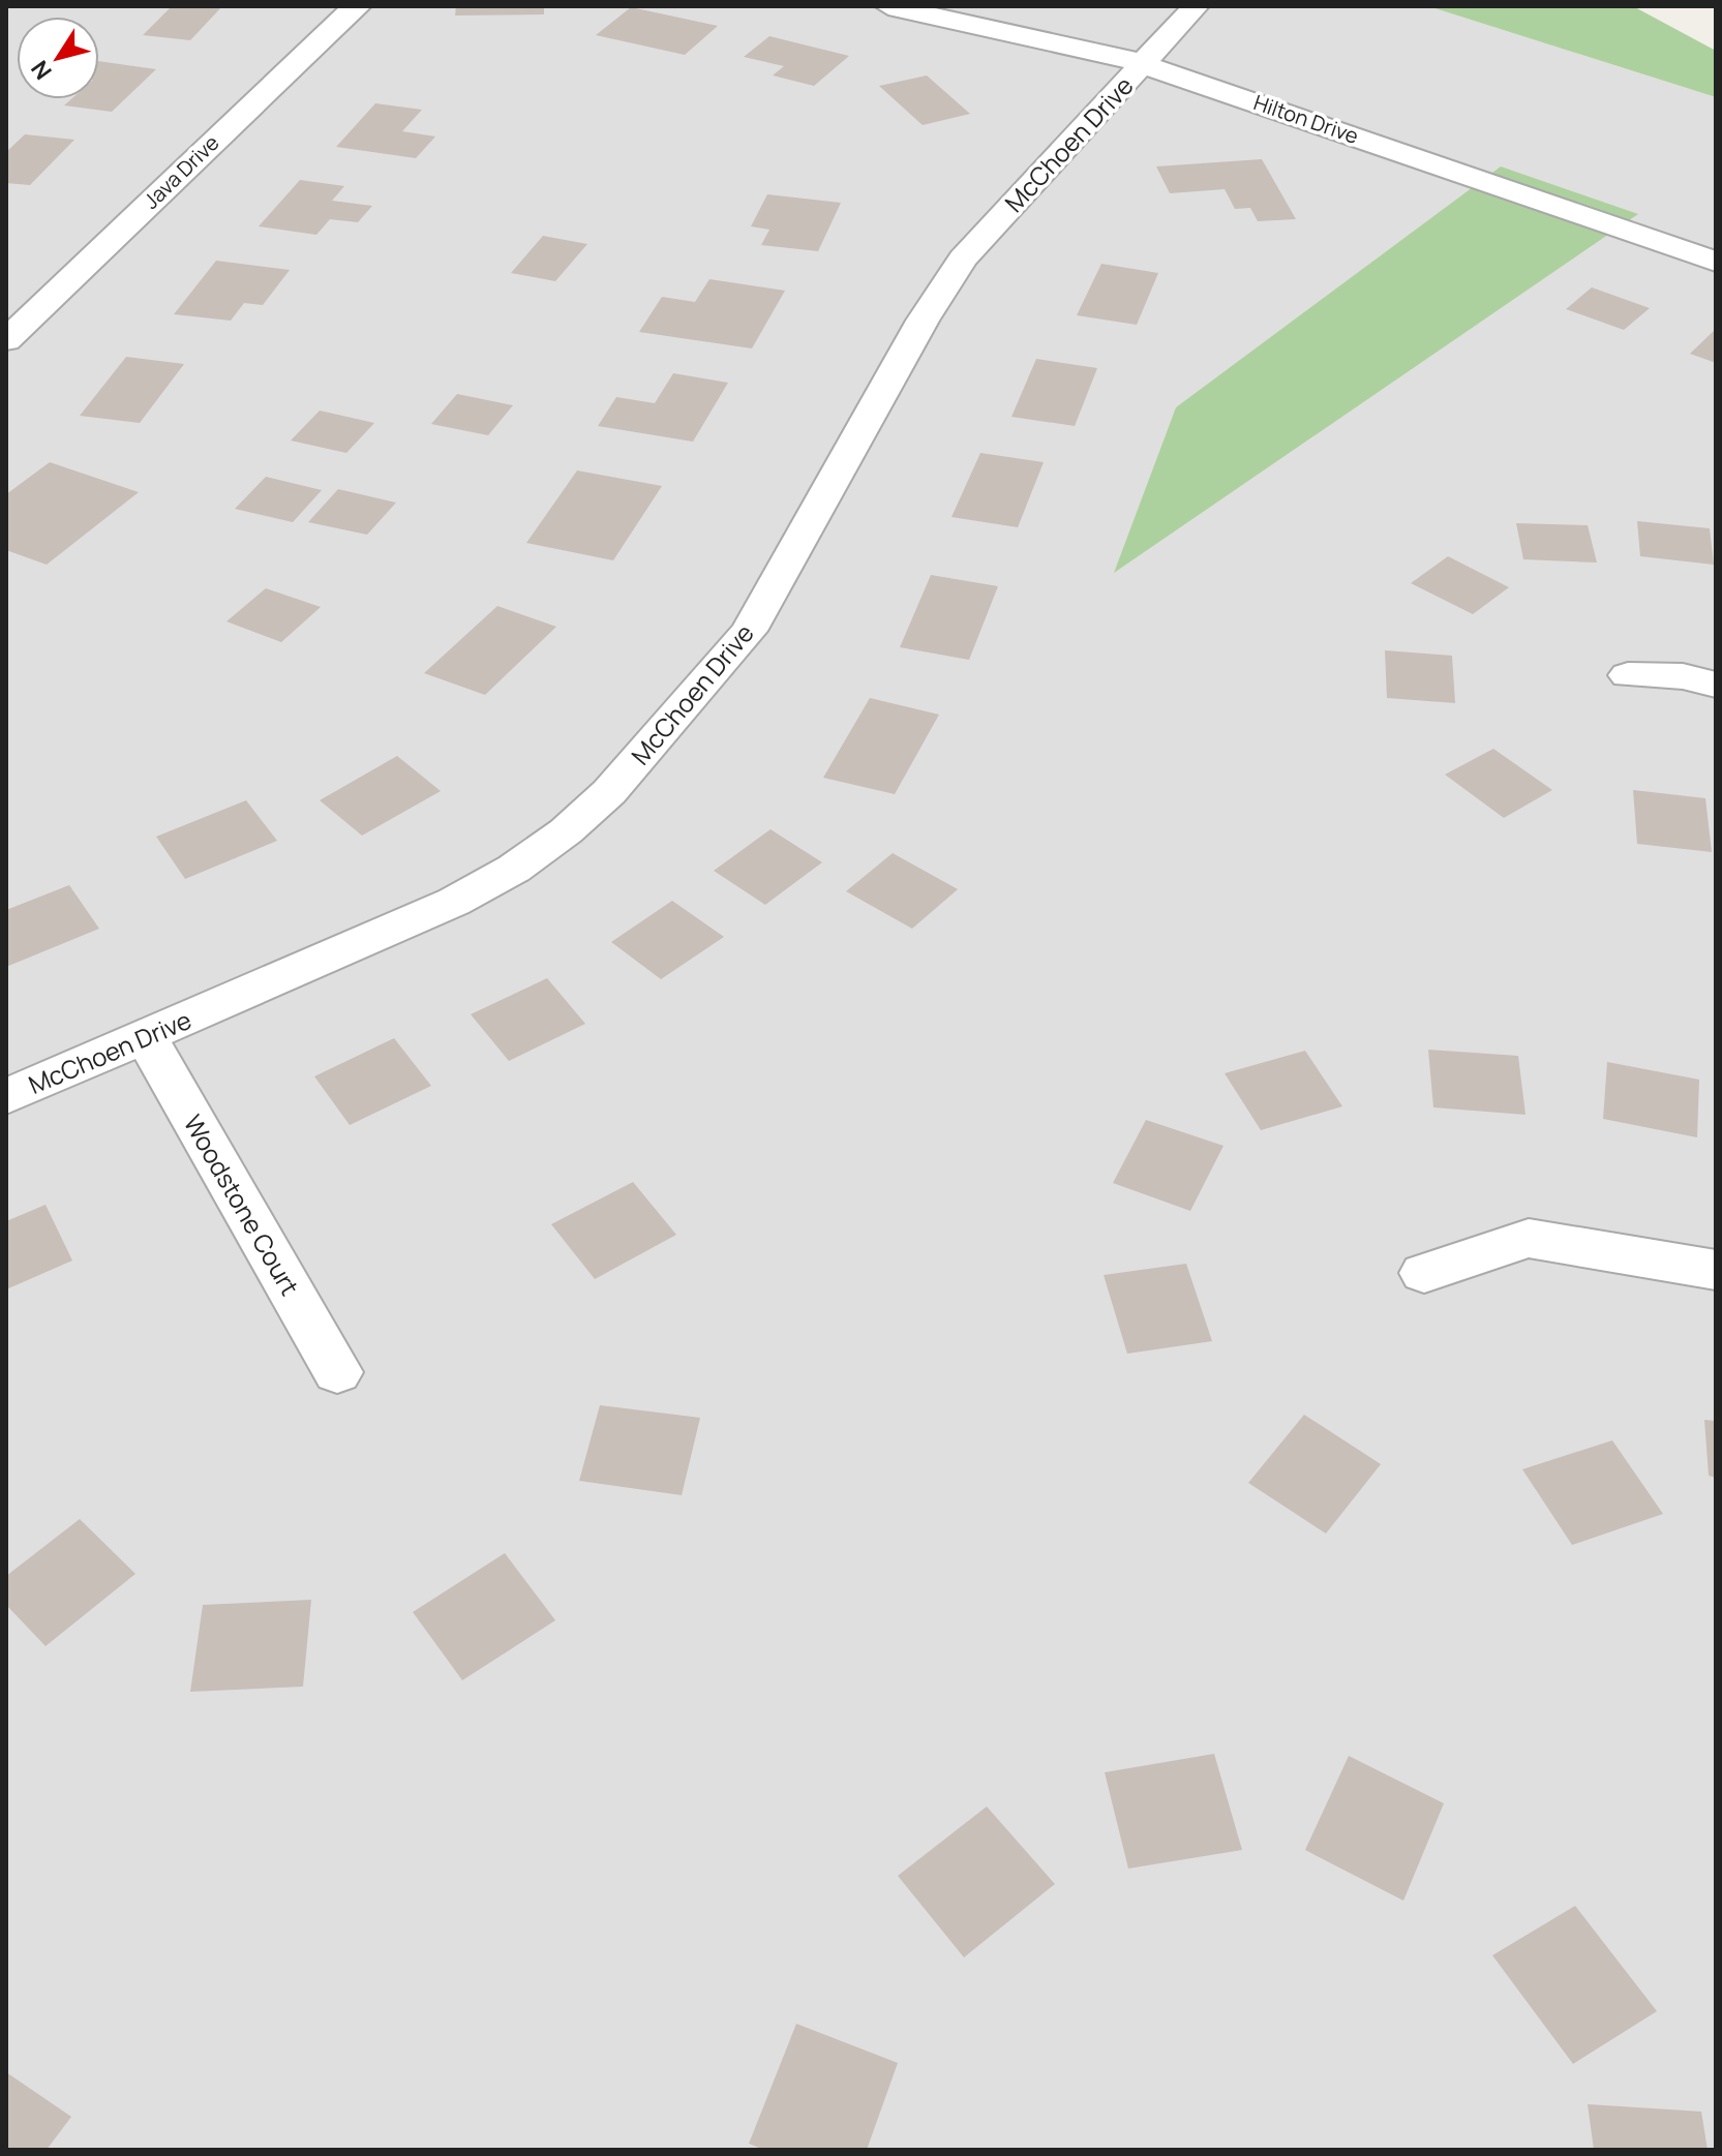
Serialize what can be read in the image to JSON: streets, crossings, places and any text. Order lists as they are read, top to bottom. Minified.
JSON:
{"streets":{"street":["Hilton Drive","McChoen Drive","Java Drive","Woodstone Court"]},"crossings":[["Hilton Drive","McChoen Drive"],["McChoen Drive","Woodstone Court"]],"north":"bottom left"}
